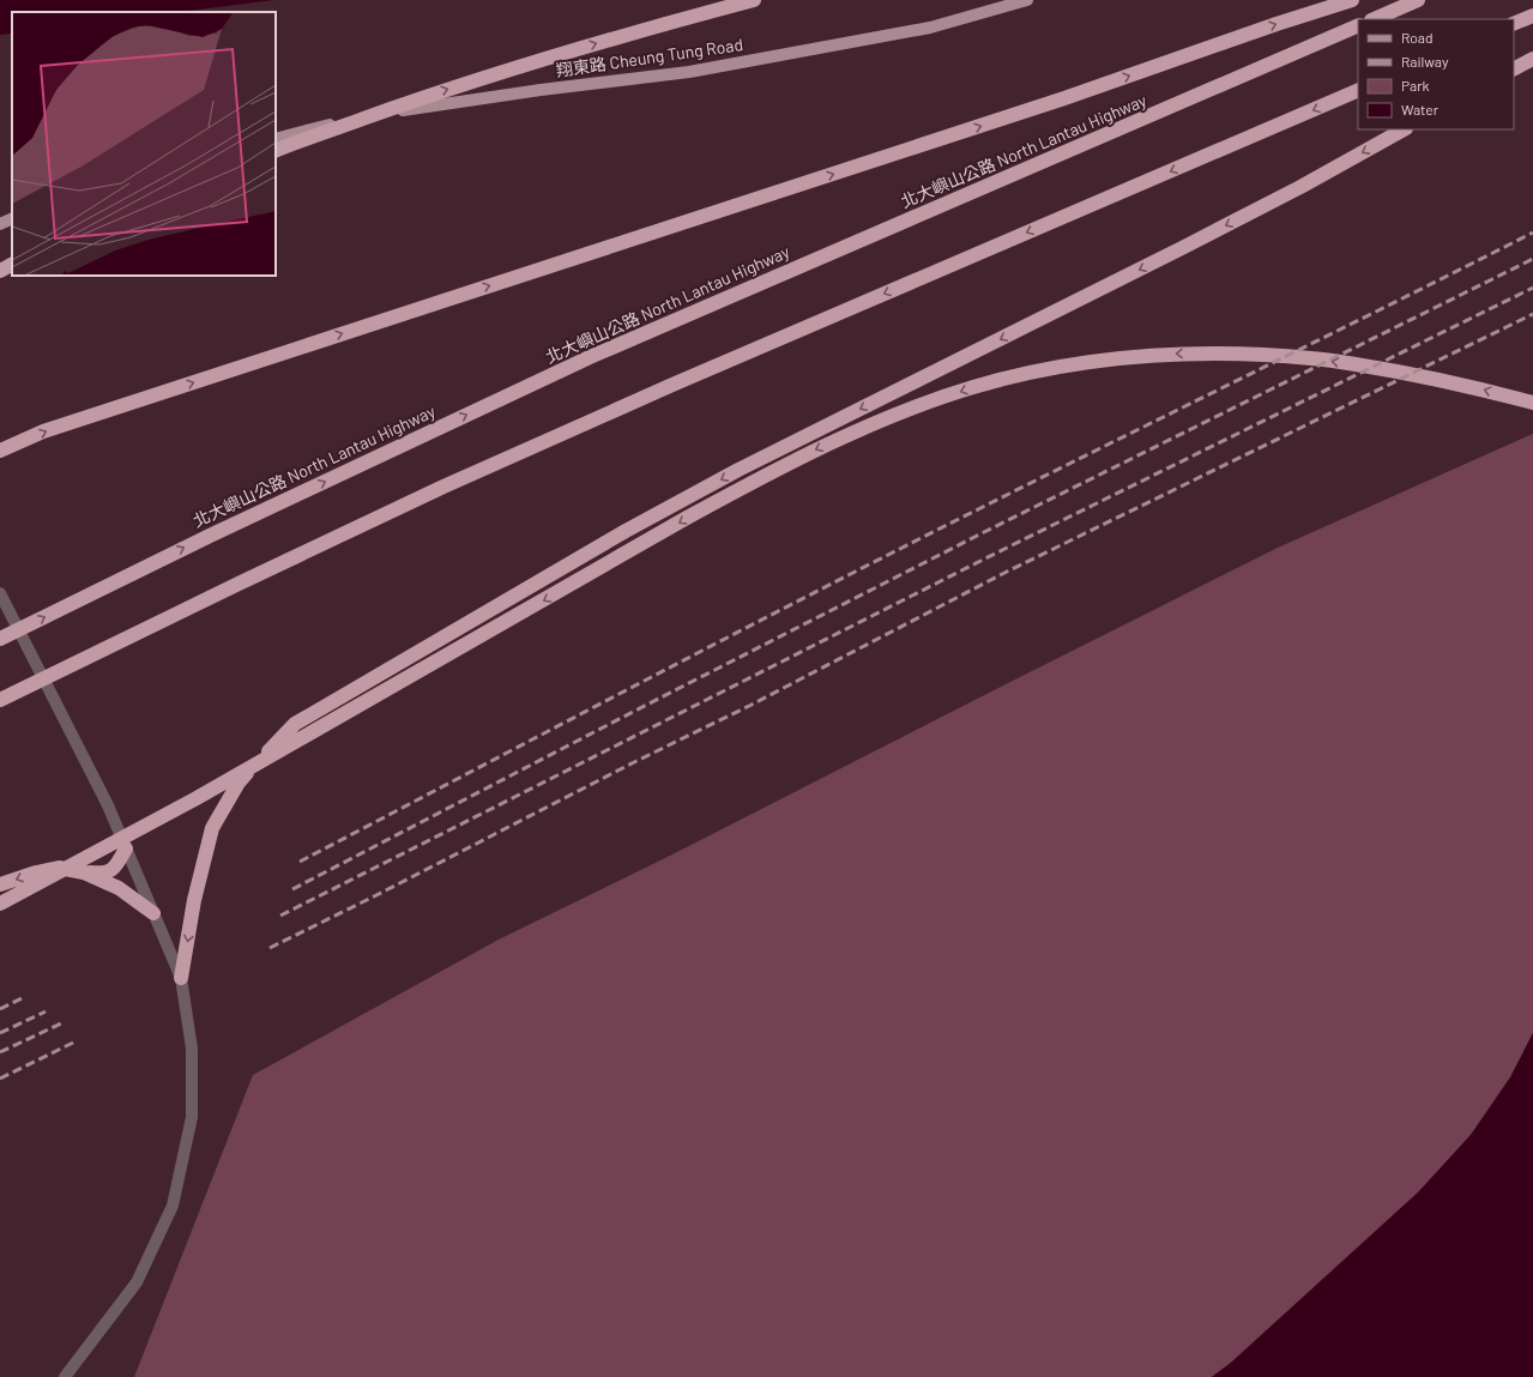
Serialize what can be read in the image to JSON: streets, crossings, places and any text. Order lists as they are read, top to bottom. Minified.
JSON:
{"streets":{"highway":["北大嶼山公路 North Lantau Highway"],"main road":["翔東路 Cheung Tung Road"]},"legend":["Road","Railway","Park","Water"]}
